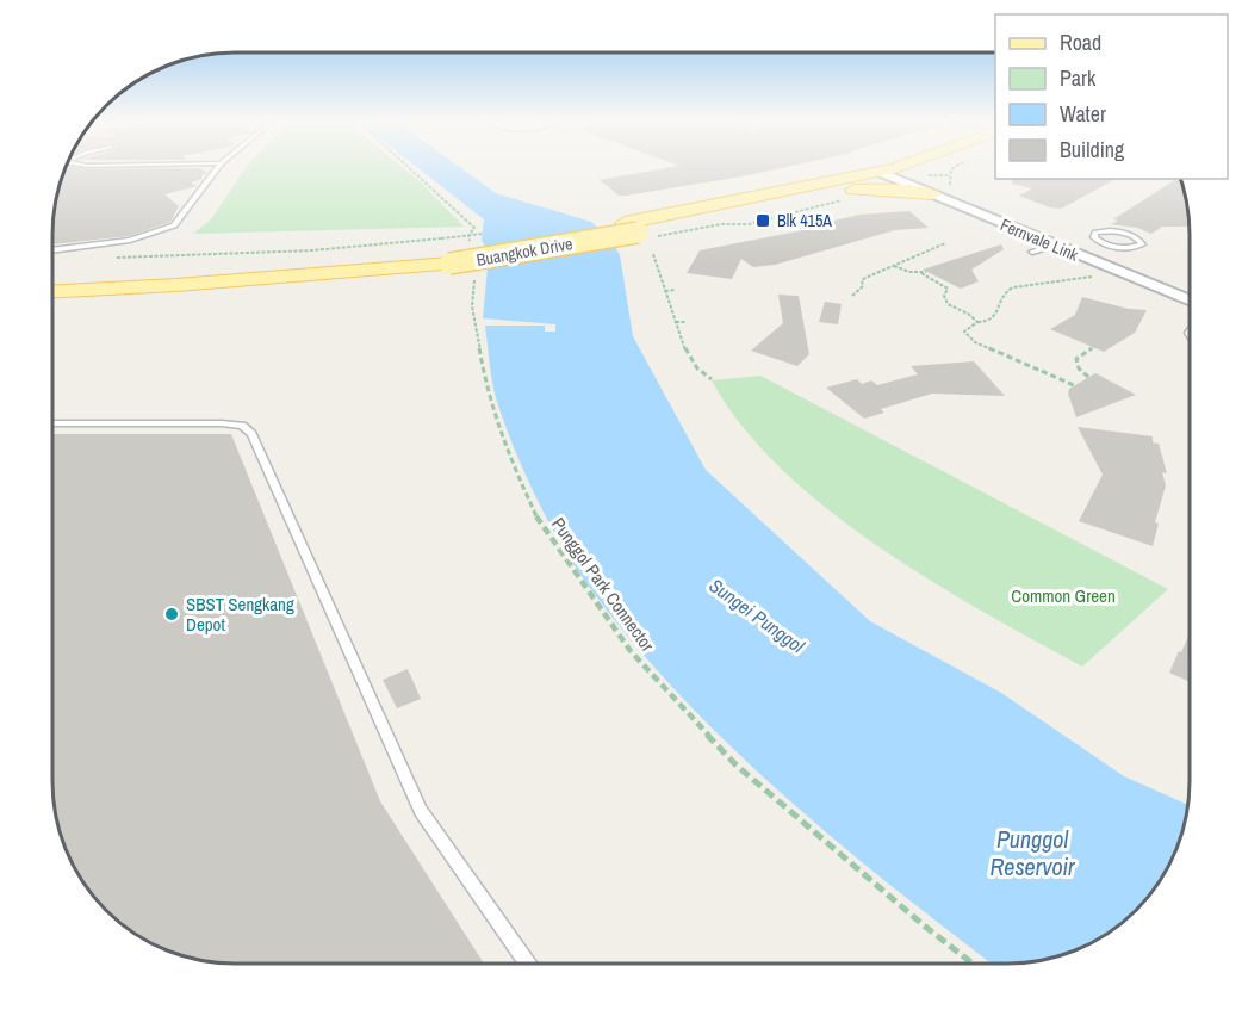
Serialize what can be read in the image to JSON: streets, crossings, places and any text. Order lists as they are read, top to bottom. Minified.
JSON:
{"streets":{"main road":["Buangkok Drive"],"street":["Fernvale Link"],"path":["Punggol Park Connector"]},"crossings":[["Fernvale Link","Buangkok Drive"]],"water":["Sungei Punggol","Punggol Reservoir"],"parks":["Common Green"],"places":{"transit":["Blk 415A"],"other":["SBST Sengkang Depot"]},"legend":["Road","Park","Water","Building"]}
